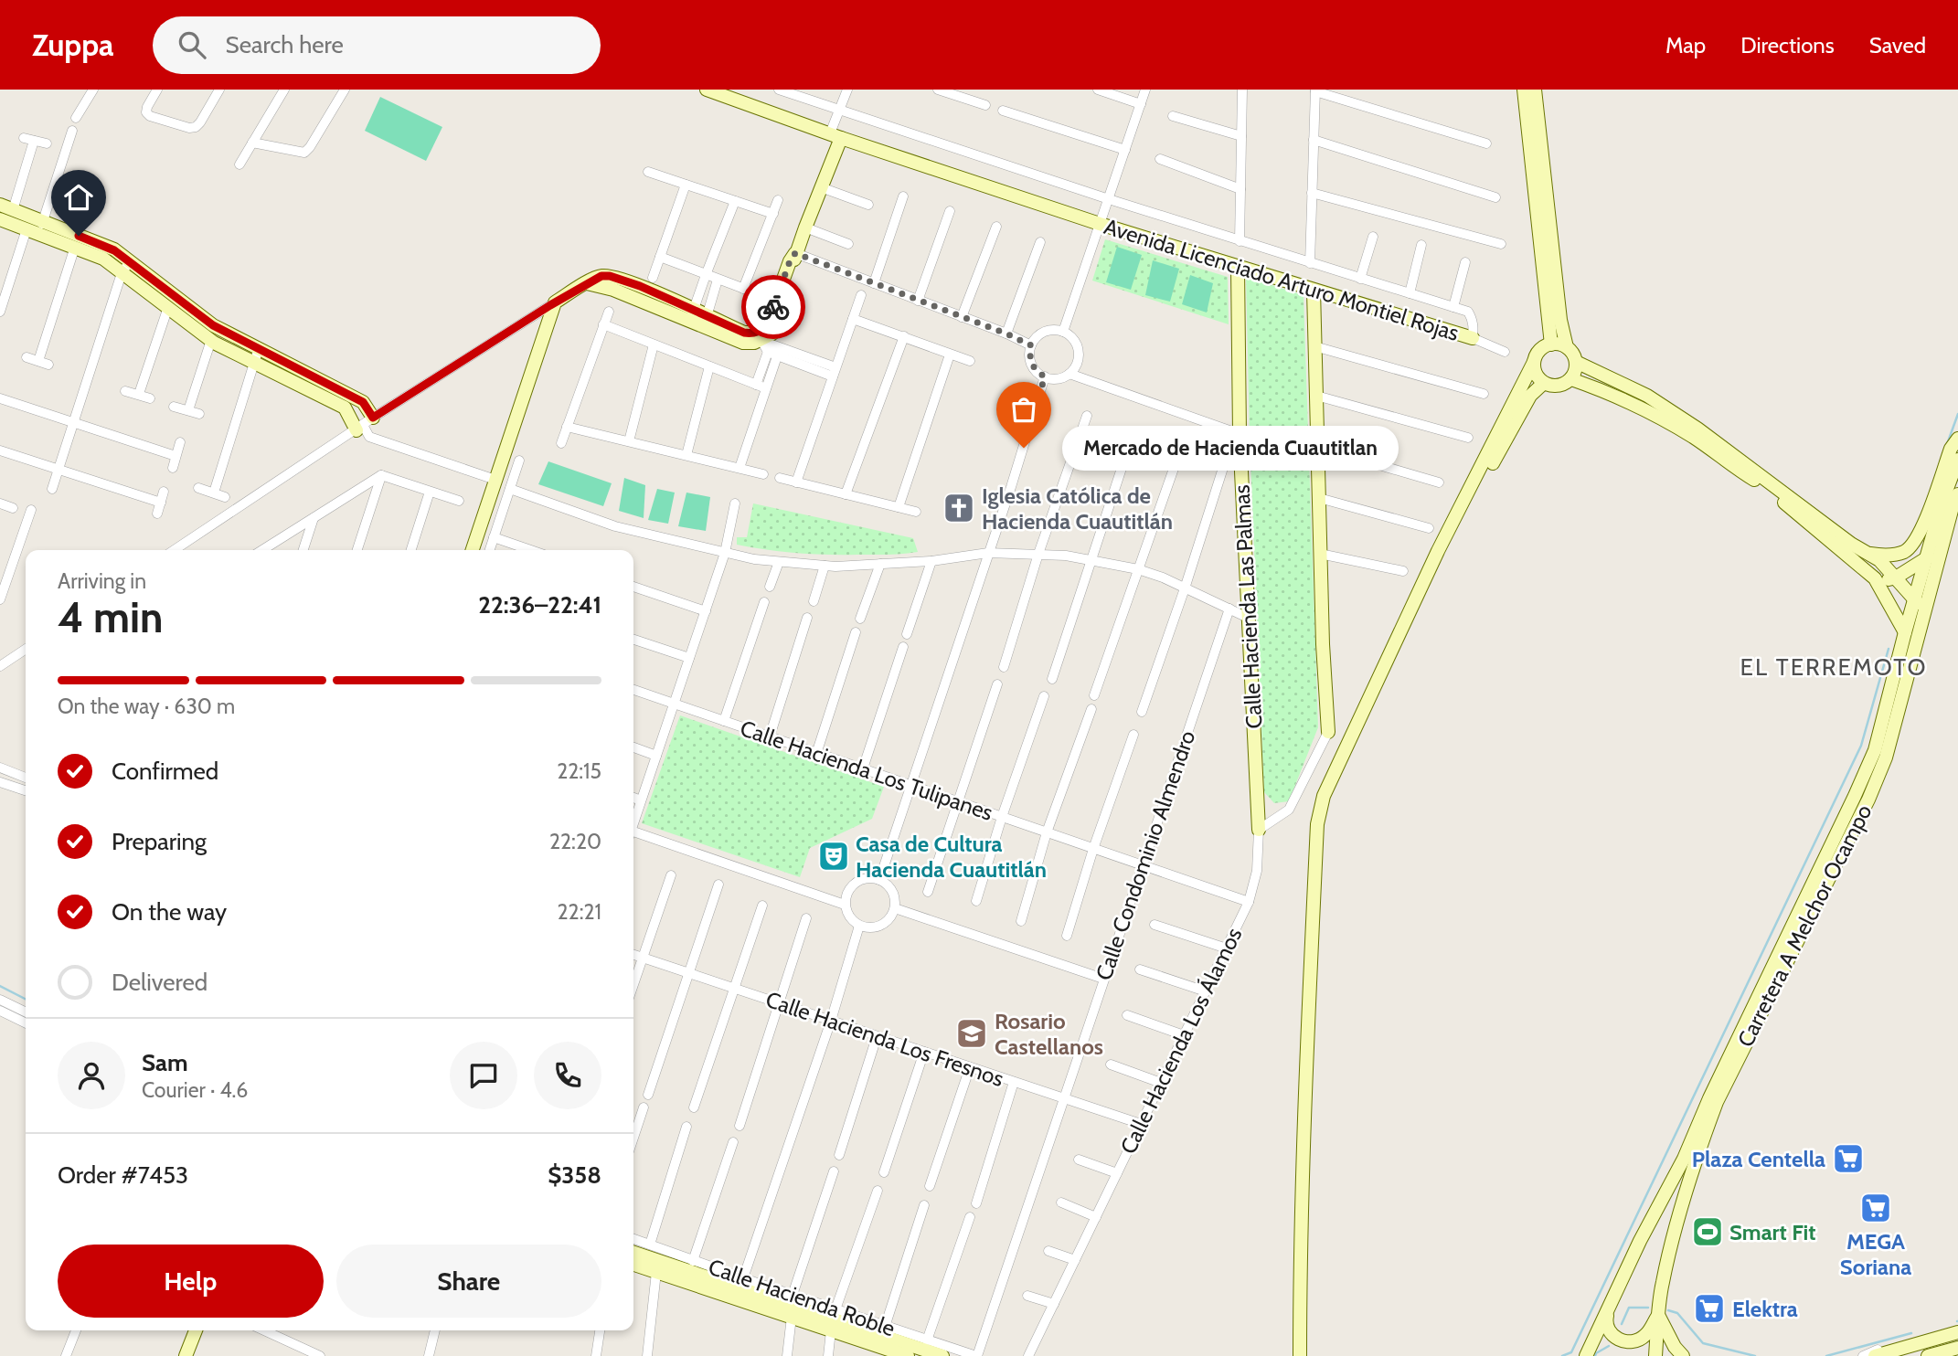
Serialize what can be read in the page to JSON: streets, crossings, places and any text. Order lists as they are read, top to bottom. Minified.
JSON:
{"streets":{"main road":["Avenida Licenciado Arturo Montiel Rojas","Calle Hacienda Las Palmas","Carretera A Melchor Ocampo","Calle Hacienda Roble"],"street":["Calle Hacienda Los Tulipanes","Calle Condominio Almendro","Calle Hacienda Los Fresnos","Calle Hacienda Los Álamos"]},"crossings":[["Avenida Licenciado Arturo Montiel Rojas","Calle Hacienda Las Palmas"],["Calle Hacienda Las Palmas","Calle Hacienda Los Álamos"],["Calle Hacienda Los Tulipanes","Calle Condominio Almendro"],["Calle Hacienda Los Tulipanes","Calle Hacienda Los Álamos"],["Calle Condominio Almendro","Calle Hacienda Los Fresnos"],["Calle Condominio Almendro","Calle Hacienda Roble"],["Calle Hacienda Los Fresnos","Calle Hacienda Los Álamos"]],"districts":["EL TERREMOTO"],"places":{"other":["Mercado de Hacienda Cuautitlan"],"church":["Iglesia Católica de Hacienda Cuautitlán"],"theatre":["Casa de Cultura Hacienda Cuautitlán"],"school or university":["Rosario Castellanos"],"supermarket":["Plaza Centella","MEGA Soriana","Elektra"],"sports":["Smart Fit"]},"page":{"header":"Zuppa","search":"Search here","nav":["Map","Directions","Saved"],"bubble":"Mercado de Hacienda Cuautitlan","heading":["4 min","Arriving in","22:36–22:41"],"panel":["Sam","Courier · 4.6","Order #7453","$358"],"bar":"On the way · 630 m","list":[["Confirmed","22:15"],["Preparing","22:20"],["On the way","22:21"],"Delivered"],"buttons":["Help","Share"]}}
